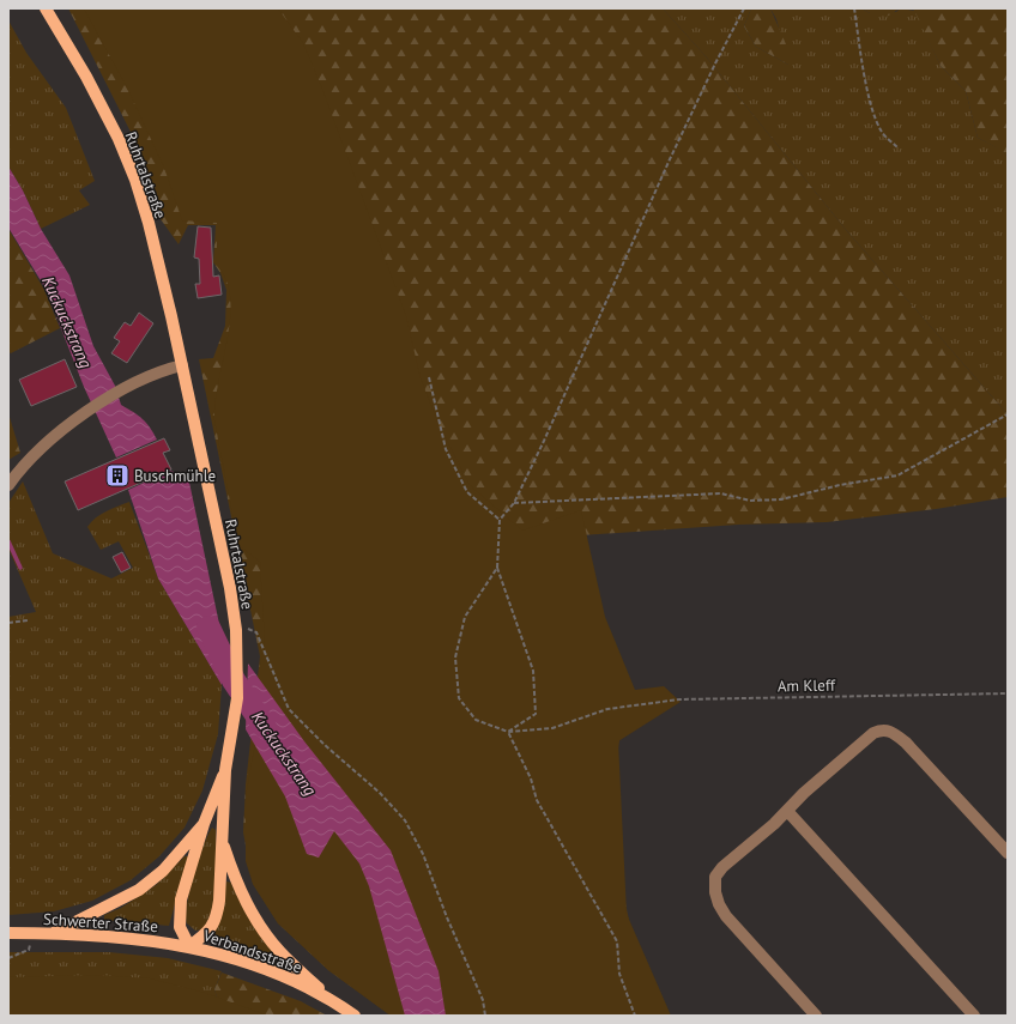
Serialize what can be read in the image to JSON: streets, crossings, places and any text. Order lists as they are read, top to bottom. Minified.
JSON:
{"streets":{"main road":["Ruhrtalstraße","Schwerter Straße","Verbandsstraße"],"path":["Am Kleff"]},"crossings":[["Ruhrtalstraße","Schwerter Straße"],["Ruhrtalstraße","Verbandsstraße"],["Schwerter Straße","Verbandsstraße"]],"water":["Kuckuckstrang"],"places":{"building":["Buschmühle"]}}
